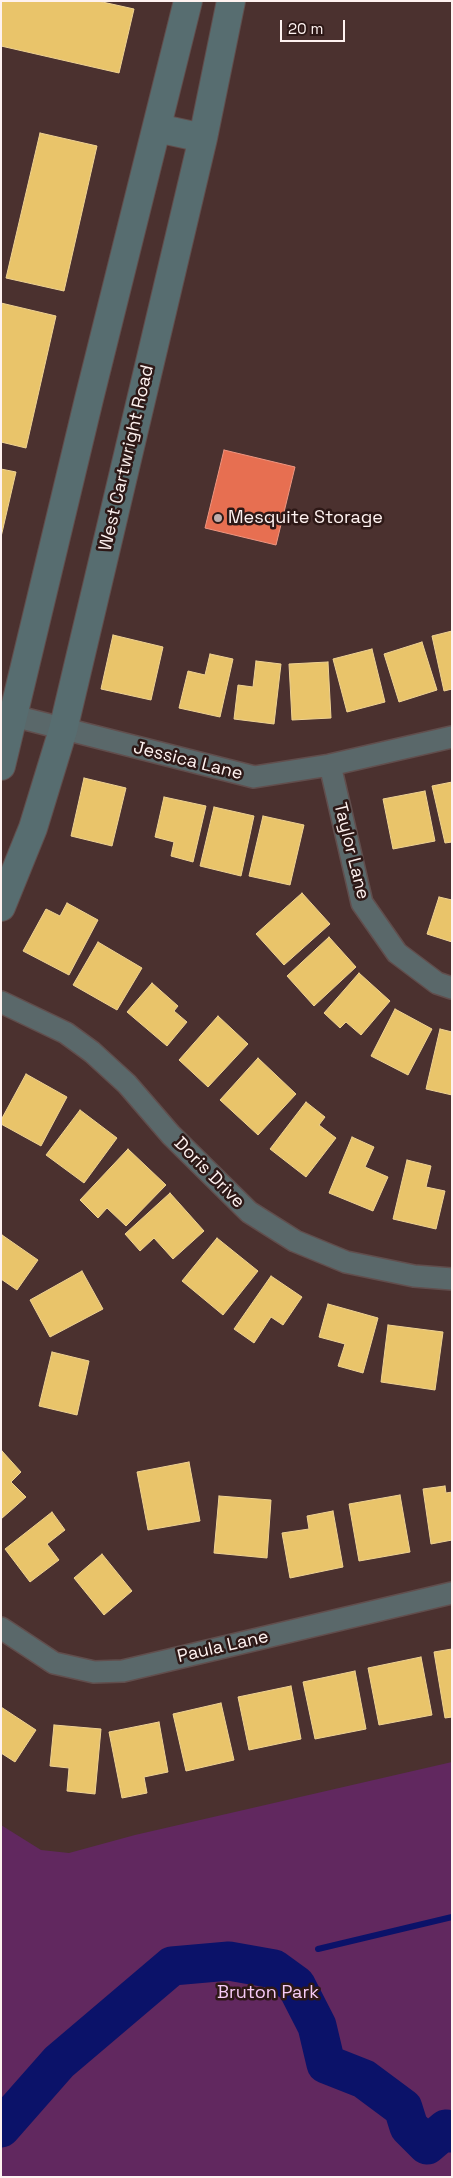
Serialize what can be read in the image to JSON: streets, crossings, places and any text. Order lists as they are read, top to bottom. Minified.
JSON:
{"streets":{"main road":["West Cartwright Road"],"street":["Jessica Lane","Taylor Lane","Doris Drive","Paula Lane"]},"crossings":[["West Cartwright Road","Jessica Lane"],["Jessica Lane","Taylor Lane"]],"parks":["Bruton Park"],"places":["Mesquite Storage"],"scale_bar":"20 m"}
